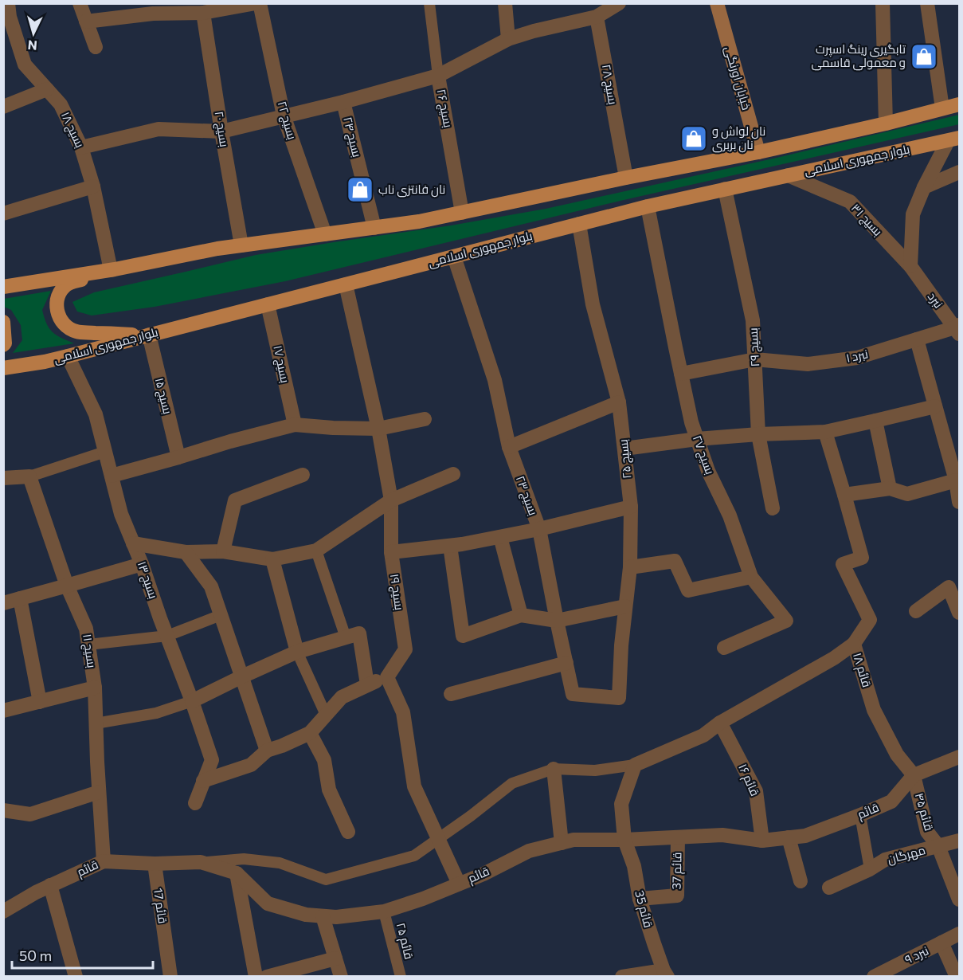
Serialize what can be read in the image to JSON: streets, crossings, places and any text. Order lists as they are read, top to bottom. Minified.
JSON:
{"streets":{"main road":["بلوار جمهوری اسلامی"],"street":["خیابان اورنگی","بسیج ۲۸","بسیج ۲۶","بسیج ۲۲","بسیج ۲۰","بسیج ۱۸","بسیج ۲۴","بسیج ۳۱","نبرد","بسیج ۲۹","نبرد ۱","بسیج ۱۷","بسیج ۱۵","بسیج ۲۷","بسیج ۲۵","بسیج ۲۳","بسیج ۱۳","بسیج ۱۹","بسیج ۱۱","قائم ۱۸","قائم ۱۶","قائم","قائم ۴۵","مهرگان","قائم 37","قائم 17","قائم 35","نبرد ۹"],"lane":["قائم ۲۵"]},"crossings":[["بلوار جمهوری اسلامی","بسیج ۳۱"],["بلوار جمهوری اسلامی","بسیج ۲۹"],["بلوار جمهوری اسلامی","بسیج ۱۷"],["بلوار جمهوری اسلامی","بسیج ۱۵"],["بلوار جمهوری اسلامی","بسیج ۲۷"],["بلوار جمهوری اسلامی","بسیج ۲۵"],["بلوار جمهوری اسلامی","بسیج ۲۳"],["بلوار جمهوری اسلامی","بسیج ۱۳"],["بلوار جمهوری اسلامی","بسیج ۱۹"],["بسیج ۳۱","نبرد"],["نبرد","نبرد ۱"],["بسیج ۲۹","نبرد ۱"],["نبرد ۱","بسیج ۲۷"],["بسیج ۲۵","بسیج ۲۳"],["بسیج ۱۱","قائم"],["قائم ۱۸","قائم"],["قائم ۱۸","قائم ۴۵"],["قائم ۱۶","قائم"],["قائم","قائم ۴۵"],["قائم","قائم 37"],["قائم","قائم 17"],["قائم","قائم 35"],["قائم","قائم ۲۵"],["قائم ۴۵","مهرگان"],["قائم 37","قائم 35"]],"places":{"shop":["تابگیری رینگ اسپرت و معمولی قاسمی","نان لواش و نان بربری","نان فانتزی ناب"]},"scale_bar":"50 m","north":"bottom"}
